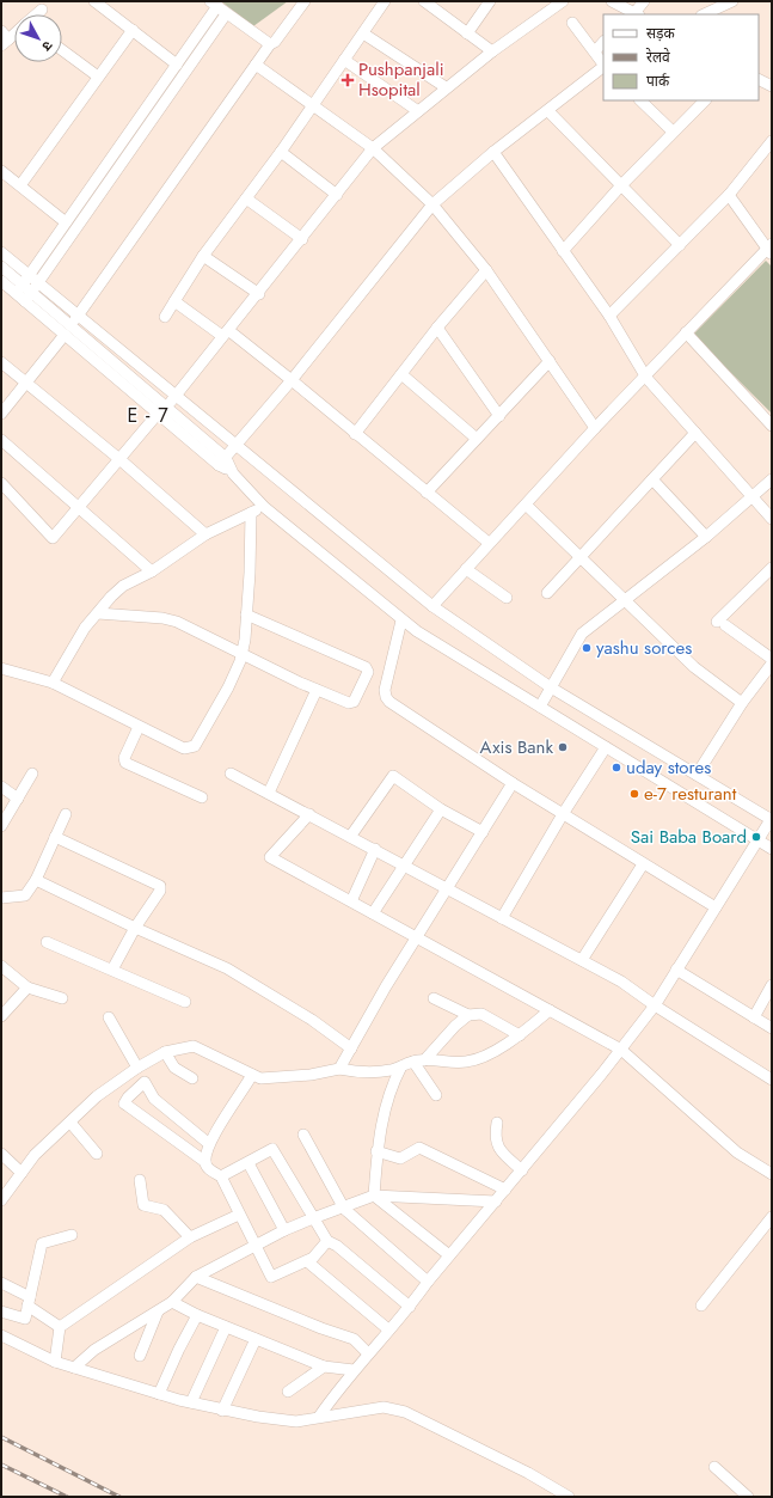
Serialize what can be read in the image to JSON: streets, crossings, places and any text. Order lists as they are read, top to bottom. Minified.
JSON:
{"districts":["E - 7"],"places":{"health":["Pushpanjali Hsopital"],"other":["yashu sorces","Axis Bank","uday stores","e-7 resturant","Sai Baba Board"]},"legend":["सड़क","रेलवे","पार्क"],"north":"bottom right"}
